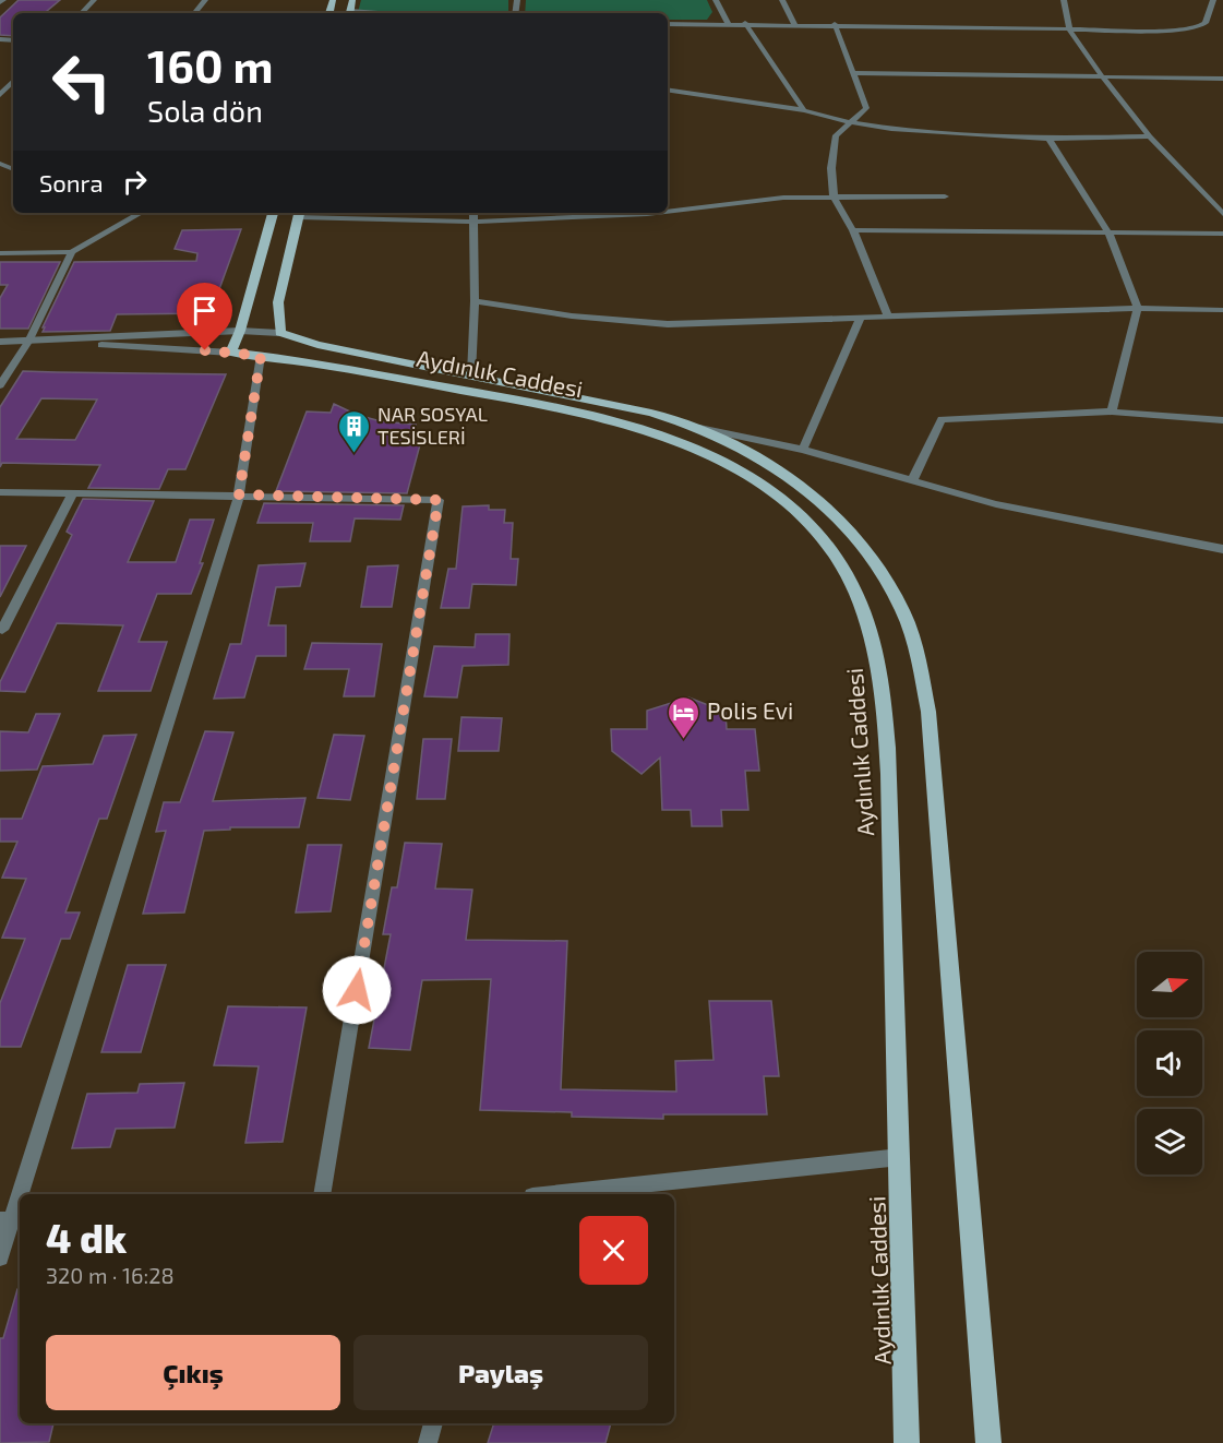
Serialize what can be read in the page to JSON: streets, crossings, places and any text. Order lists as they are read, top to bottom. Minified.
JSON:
{"streets":{"main road":["Aydınlık Caddesi"]},"places":{"building":["NAR SOSYAL TESİSLERİ"],"hotel":["Polis Evi"]},"north":"right","page":{"turn":["160 m","Sola dön"],"then":"Sonra","heading":["4 dk","320 m · 16:28"],"buttons":["Çıkış","Paylaş"]}}
